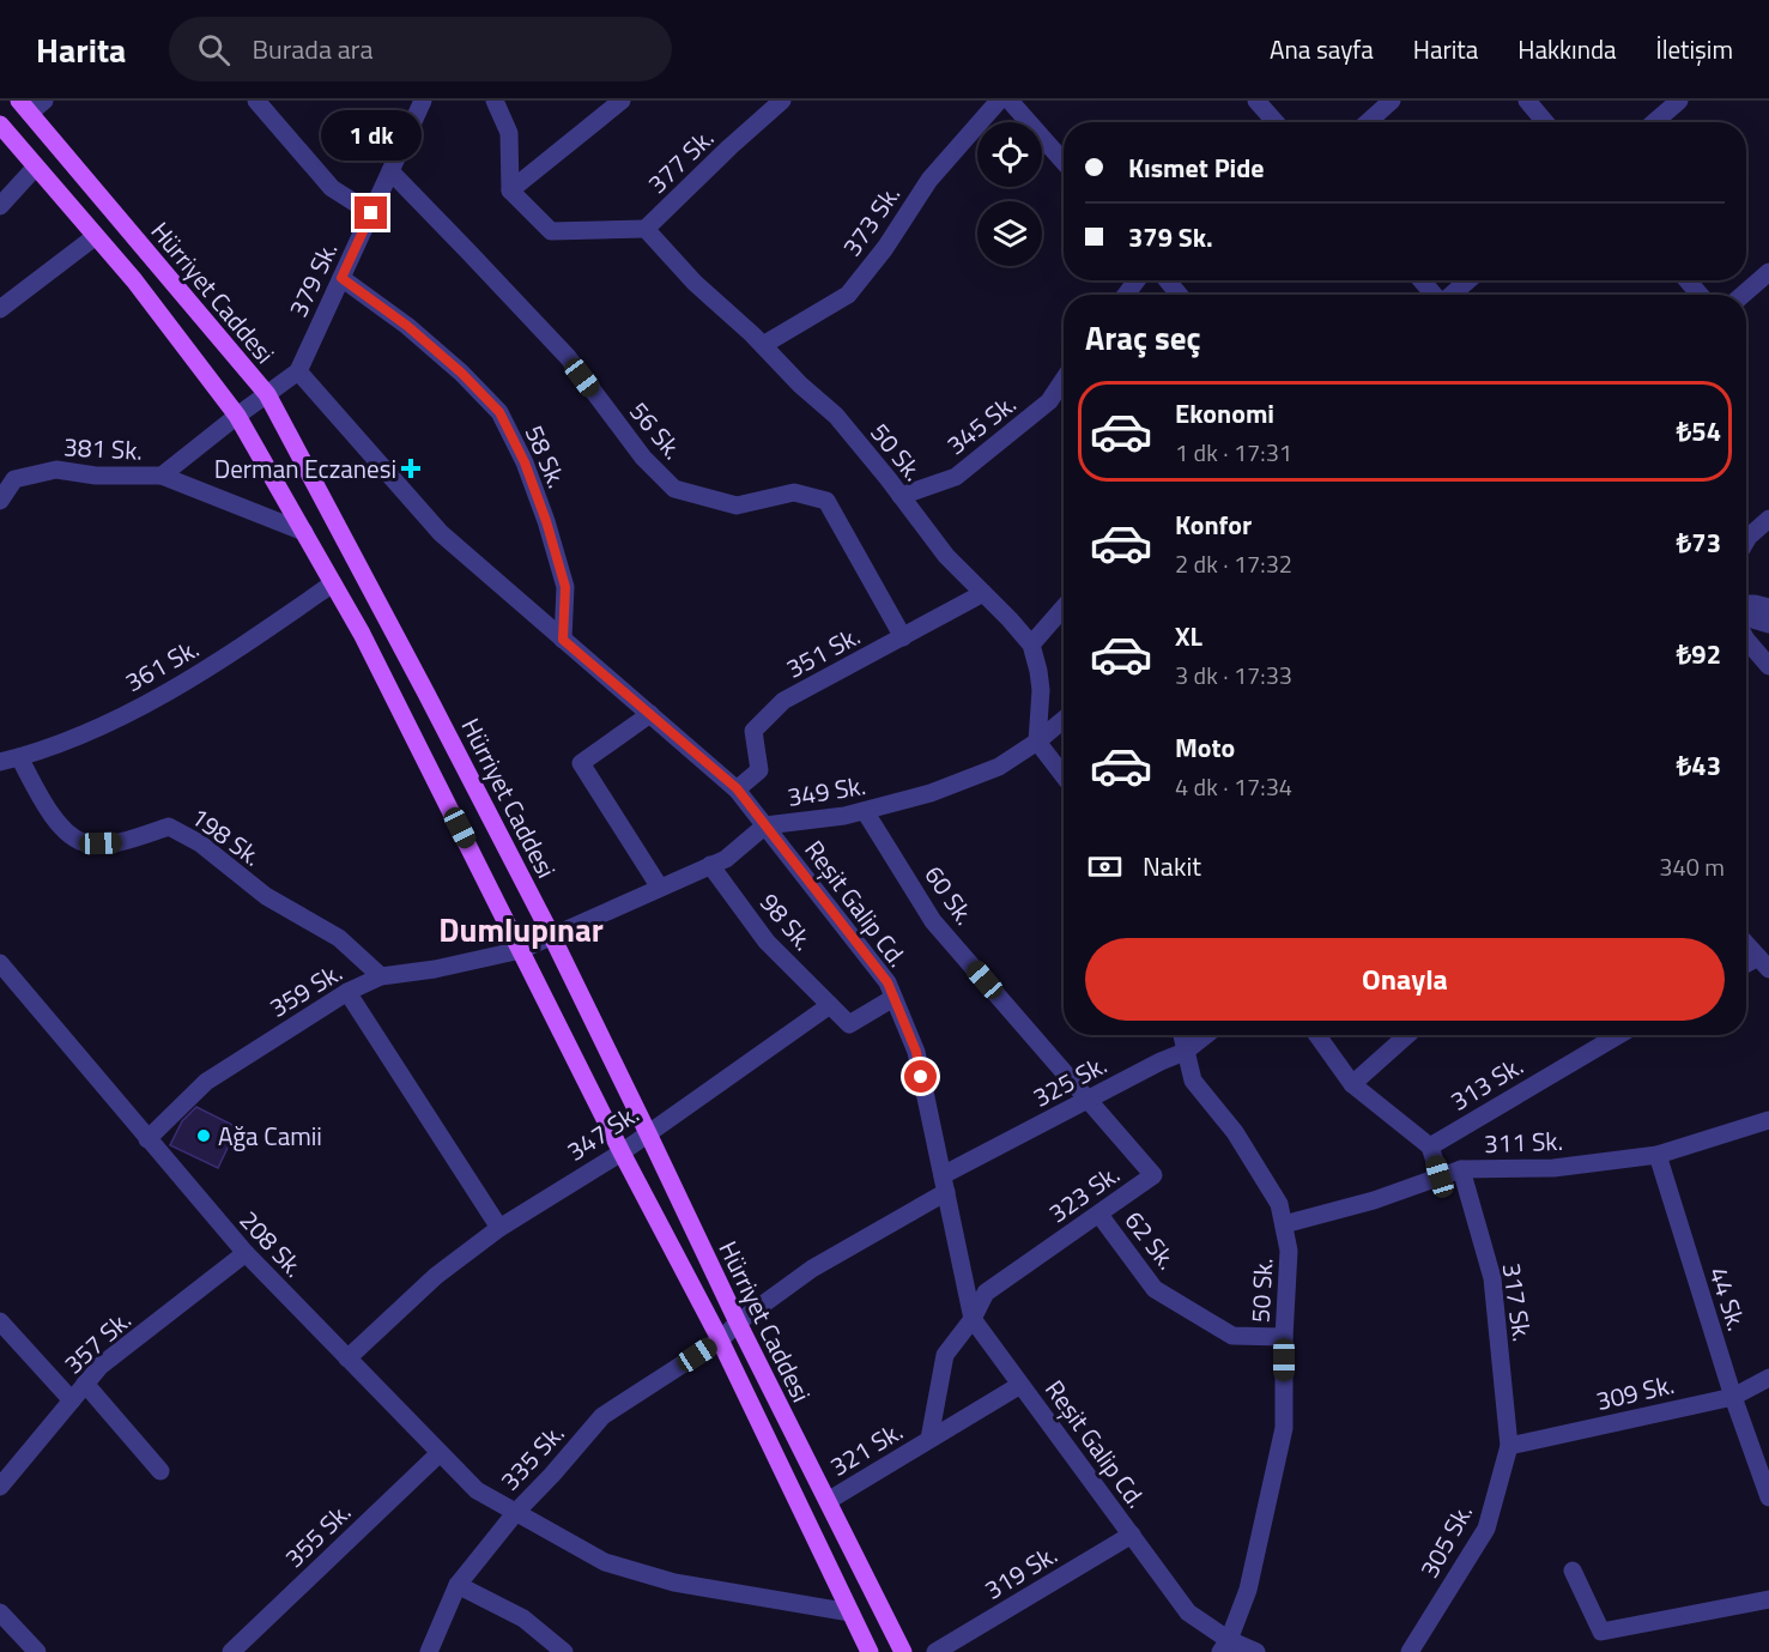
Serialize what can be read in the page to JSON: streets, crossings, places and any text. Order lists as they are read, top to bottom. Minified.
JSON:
{"streets":{"main road":["Hürriyet Caddesi"],"street":["377 Sk.","373 Sk.","379 Sk.","345 Sk.","56 Sk.","381 Sk.","50 Sk.","58 Sk.","351 Sk.","361 Sk.","349 Sk.","198 Sk.","60 Sk.","Reşit Galip Cd.","98 Sk.","359 Sk.","325 Sk.","313 Sk.","347 Sk.","311 Sk.","323 Sk.","62 Sk.","208 Sk.","44 Sk.","317 Sk.","357 Sk.","309 Sk.","321 Sk.","335 Sk.","355 Sk.","305 Sk.","319 Sk."]},"crossings":[["377 Sk.","50 Sk."],["373 Sk.","50 Sk."],["379 Sk.","Hürriyet Caddesi"],["379 Sk.","56 Sk."],["379 Sk.","381 Sk."],["379 Sk.","58 Sk."],["379 Sk.","Reşit Galip Cd."],["Hürriyet Caddesi","381 Sk."],["Hürriyet Caddesi","361 Sk."],["Hürriyet Caddesi","349 Sk."],["Hürriyet Caddesi","359 Sk."],["Hürriyet Caddesi","325 Sk."],["Hürriyet Caddesi","347 Sk."],["Hürriyet Caddesi","208 Sk."],["Hürriyet Caddesi","321 Sk."],["Hürriyet Caddesi","335 Sk."],["345 Sk.","50 Sk."],["56 Sk.","351 Sk."],["50 Sk.","351 Sk."],["50 Sk.","349 Sk."],["50 Sk.","Reşit Galip Cd."],["50 Sk.","325 Sk."],["50 Sk.","311 Sk."],["50 Sk.","62 Sk."],["58 Sk.","Reşit Galip Cd."],["351 Sk.","Reşit Galip Cd."],["361 Sk.","198 Sk."],["349 Sk.","60 Sk."],["349 Sk.","Reşit Galip Cd."],["349 Sk.","98 Sk."],["349 Sk.","359 Sk."],["198 Sk.","359 Sk."],["60 Sk.","325 Sk."],["60 Sk.","323 Sk."],["Reşit Galip Cd.","325 Sk."],["Reşit Galip Cd.","323 Sk."],["Reşit Galip Cd.","321 Sk."],["Reşit Galip Cd.","319 Sk."],["98 Sk.","347 Sk."],["359 Sk.","208 Sk."],["325 Sk.","323 Sk."],["325 Sk.","335 Sk."],["347 Sk.","208 Sk."],["311 Sk.","44 Sk."],["311 Sk.","317 Sk."],["323 Sk.","62 Sk."],["323 Sk.","321 Sk."],["208 Sk.","357 Sk."],["208 Sk.","335 Sk."],["208 Sk.","355 Sk."],["44 Sk.","309 Sk."],["317 Sk.","309 Sk."],["317 Sk.","305 Sk."],["309 Sk.","305 Sk."]],"districts":["Dumlupınar"],"places":{"health":["Derman Eczanesi"],"other":["Ağa Camii"]},"page":{"header":"Harita","search":"Burada ara","nav":["Ana sayfa","Harita","Hakkında","İletişim"],"bubble":"1 dk","banner":["Kısmet Pide","379 Sk."],"heading":"Araç seç","list":[{"name":"Ekonomi","note":"1 dk · 17:31","value":"₺54"},{"name":"Konfor","note":"2 dk · 17:32","value":"₺73"},{"name":"XL","note":"3 dk · 17:33","value":"₺92"},{"name":"Moto","note":"4 dk · 17:34","value":"₺43"}],"pay":["Nakit","340 m"],"buttons":"Onayla"}}
